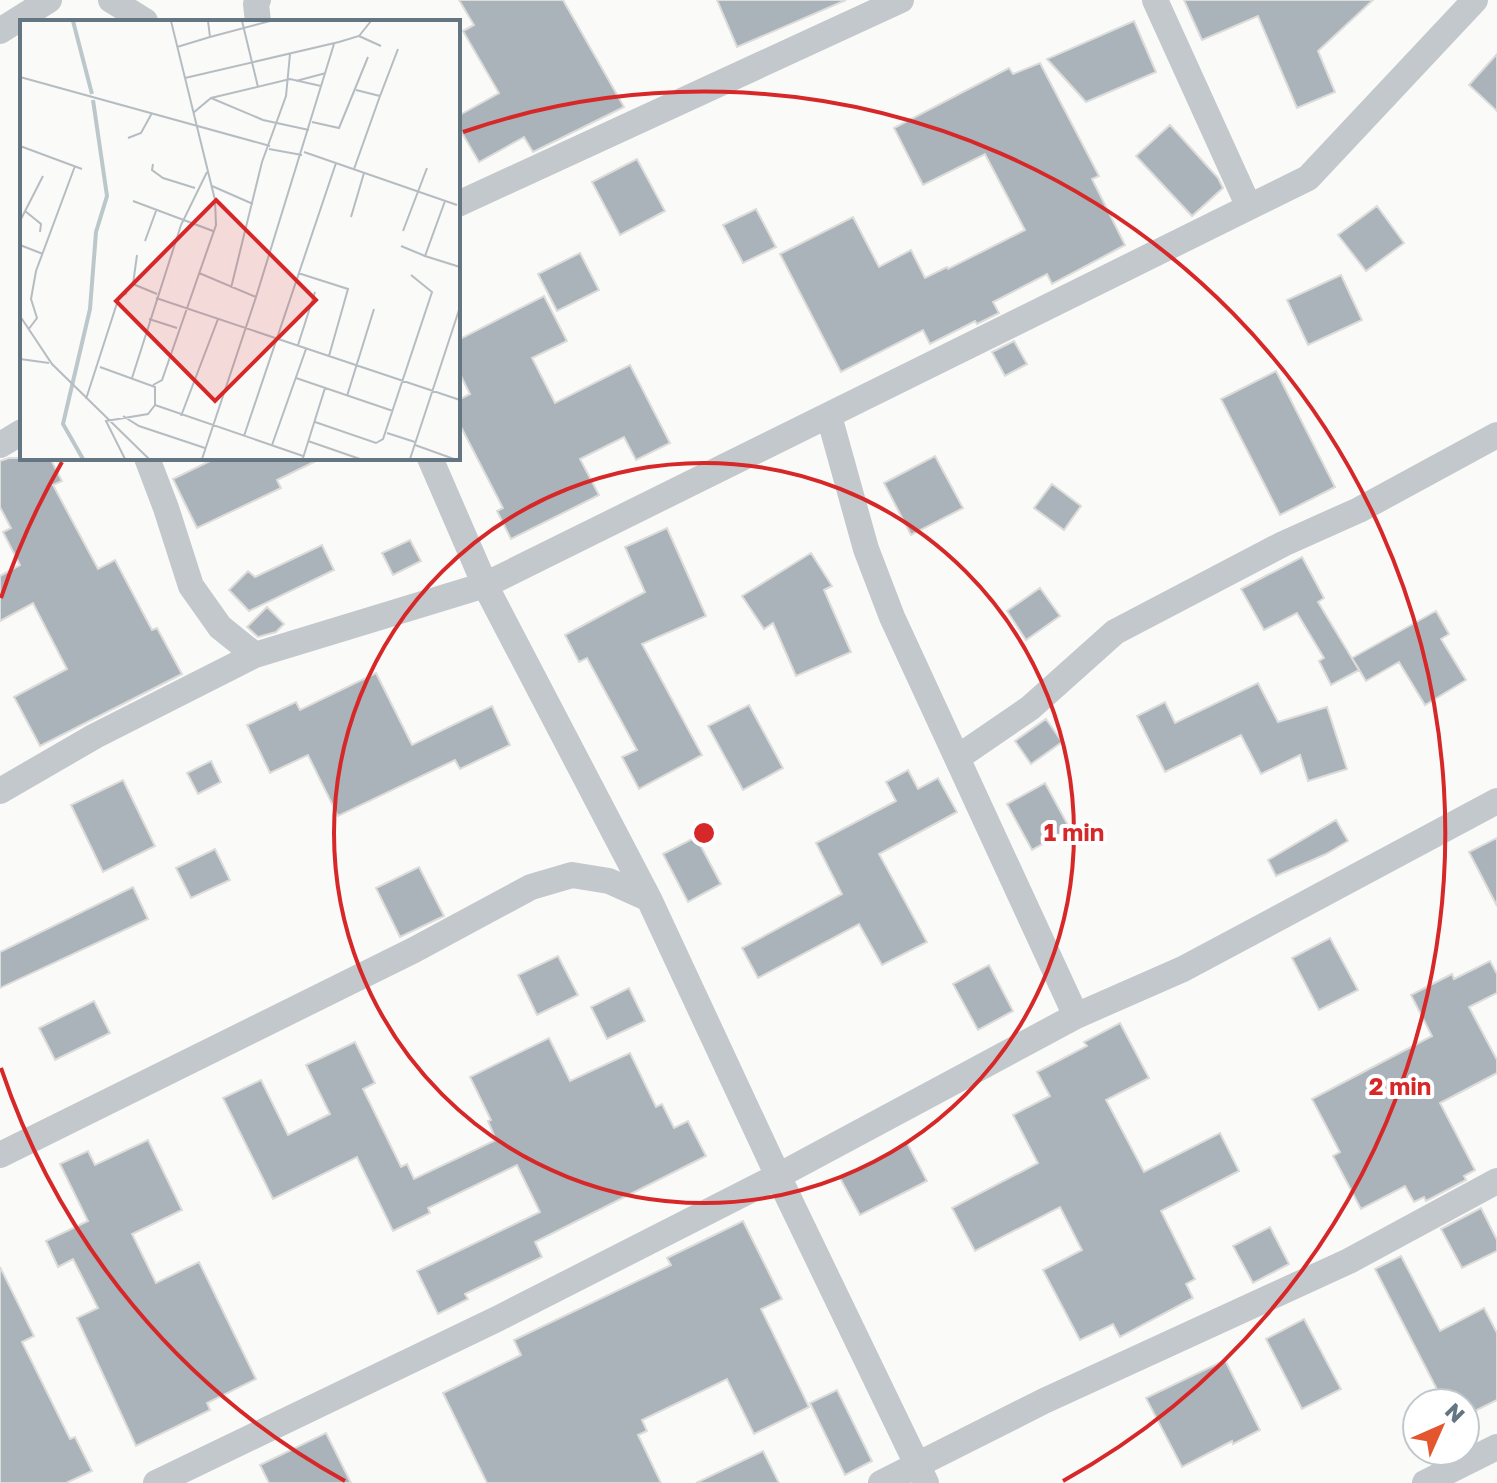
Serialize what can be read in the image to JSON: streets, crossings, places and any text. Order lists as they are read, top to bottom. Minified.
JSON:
{"north":"top right","rings":["1 min","2 min"]}
